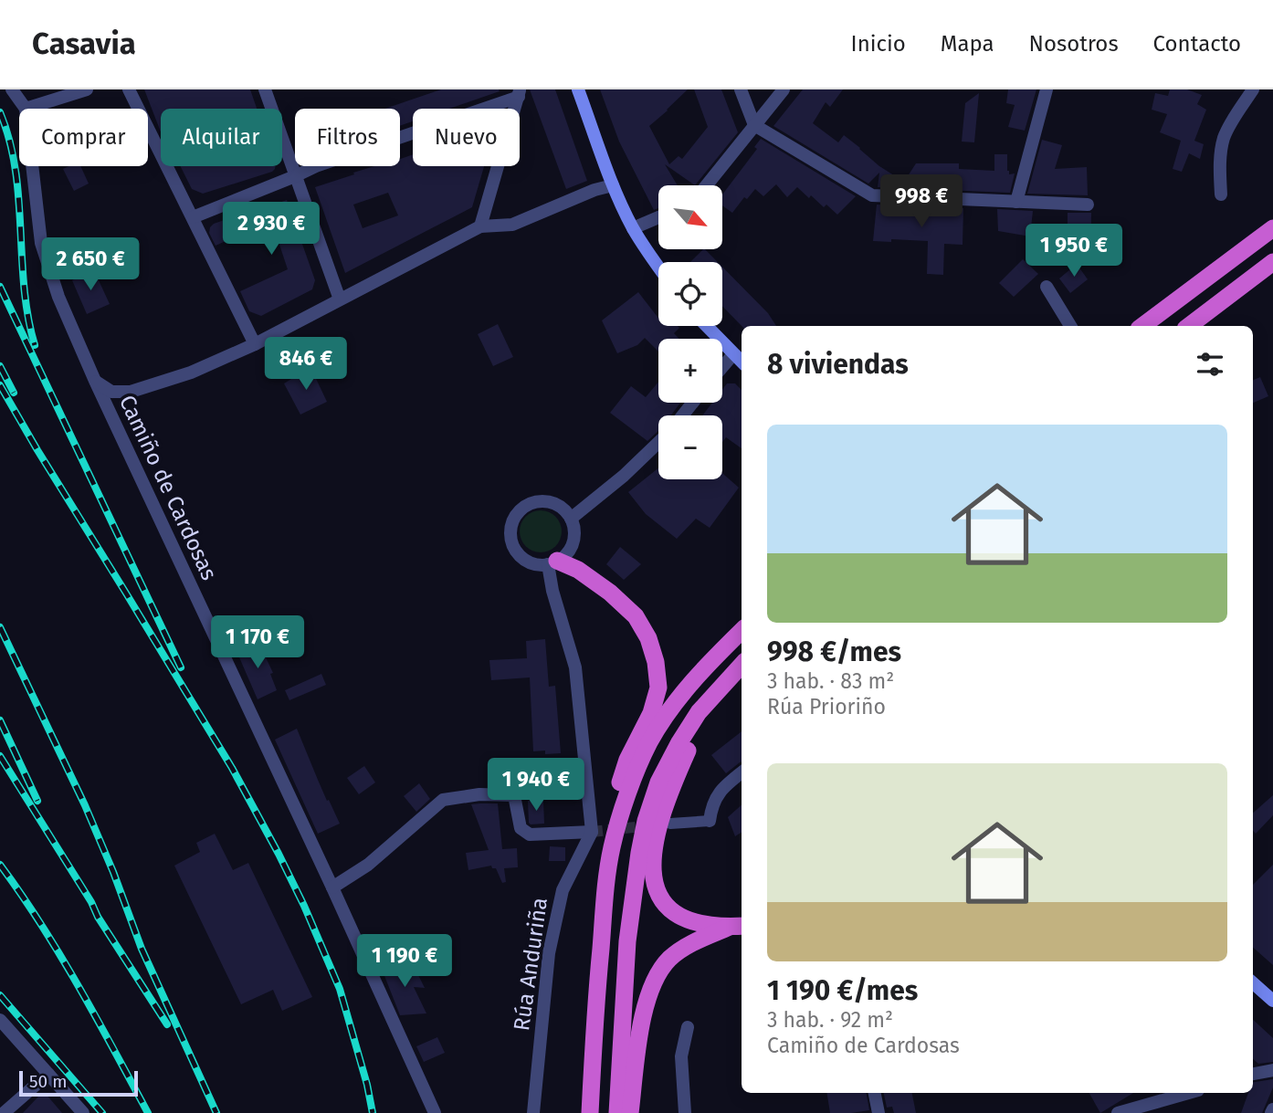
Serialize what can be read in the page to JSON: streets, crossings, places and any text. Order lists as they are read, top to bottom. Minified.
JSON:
{"streets":{"street":["Camiño de Cardosas","Rúa Anduriña"]},"scale_bar":"50 m","north":"bottom right","page":{"header":"Casavia","nav":["Inicio","Mapa","Nosotros","Contacto"],"chip":["Comprar","Alquilar","Filtros","Nuevo"],"price":["998 €","2 930 €","1 950 €","2 650 €","846 €","1 170 €","1 940 €","1 190 €"],"map_buttons":["+","−"],"heading":"8 viviendas","list":[{"name":"998 €/mes","note":"3 hab. · 83 m² · Rúa Prioriño"},{"name":"1 190 €/mes","note":"3 hab. · 92 m² · Camiño de Cardosas"}],"scale":"50 m"}}
